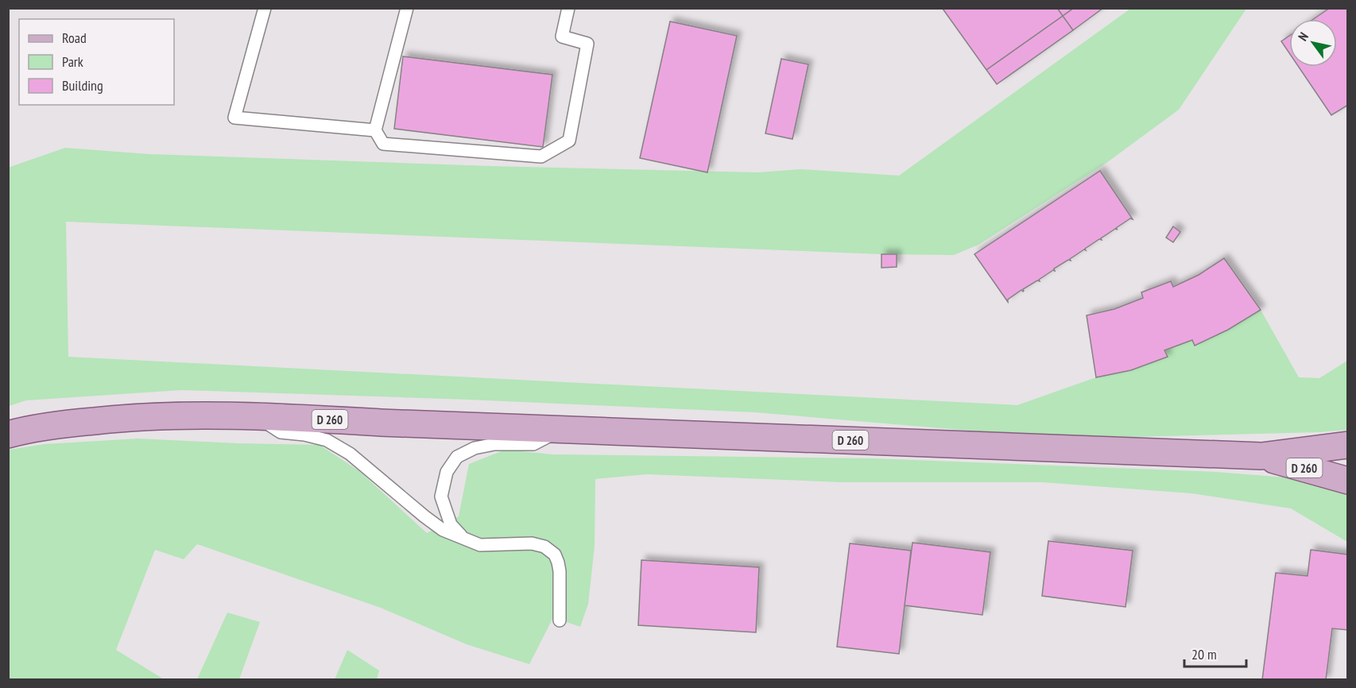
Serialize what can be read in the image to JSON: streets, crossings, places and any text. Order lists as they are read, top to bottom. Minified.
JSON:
{"streets":{"main road":["D 260"]},"legend":["Road","Park","Building"],"scale_bar":"20 m","north":"top left"}
